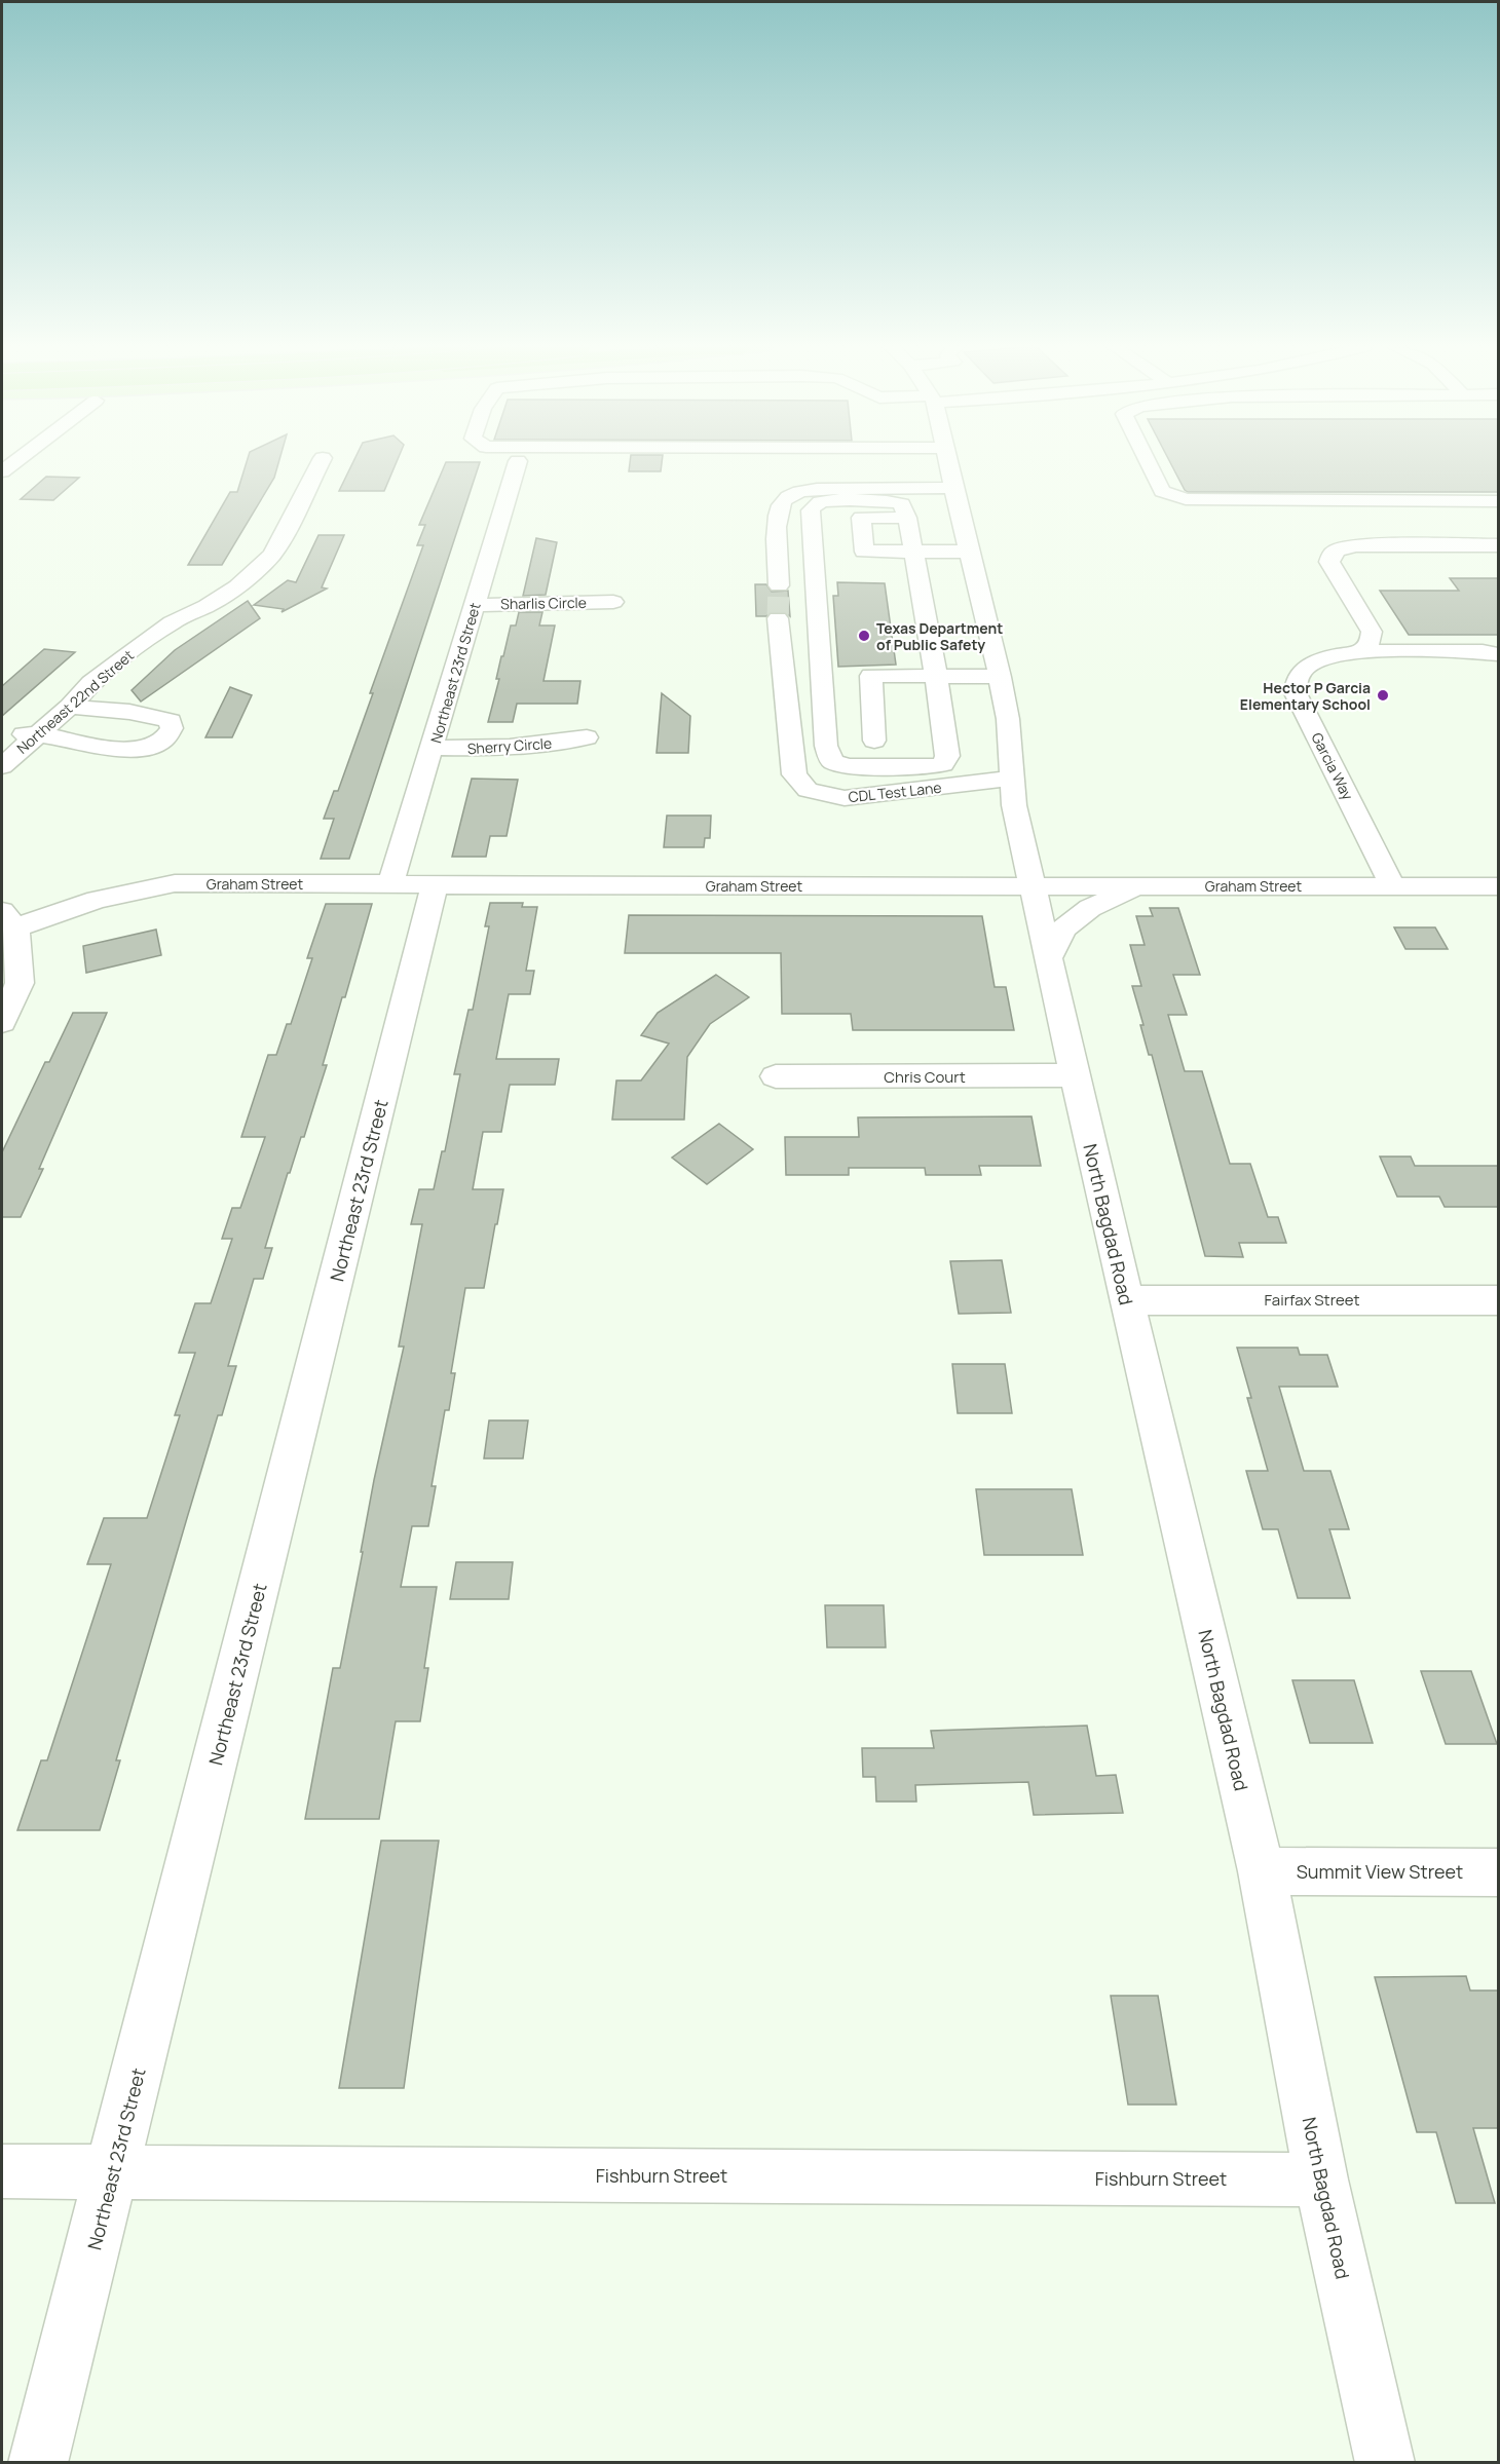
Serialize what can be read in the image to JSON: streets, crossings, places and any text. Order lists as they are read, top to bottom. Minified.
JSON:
{"streets":{"street":["Sharlis Circle","Northeast 23rd Street","Northeast 22nd Street","Sherry Circle","Garcia Way","CDL Test Lane","Graham Street","Chris Court","North Bagdad Road","Fairfax Street","Summit View Street","Fishburn Street"]},"crossings":[["Sharlis Circle","Northeast 23rd Street"],["Northeast 23rd Street","Sherry Circle"],["Northeast 23rd Street","Graham Street"],["Northeast 23rd Street","Fishburn Street"],["Garcia Way","Graham Street"],["CDL Test Lane","North Bagdad Road"],["Graham Street","North Bagdad Road"],["Chris Court","North Bagdad Road"],["North Bagdad Road","Fairfax Street"],["North Bagdad Road","Summit View Street"],["North Bagdad Road","Fishburn Street"]],"places":["Texas Department of Public Safety","Hector P Garcia Elementary School"]}
